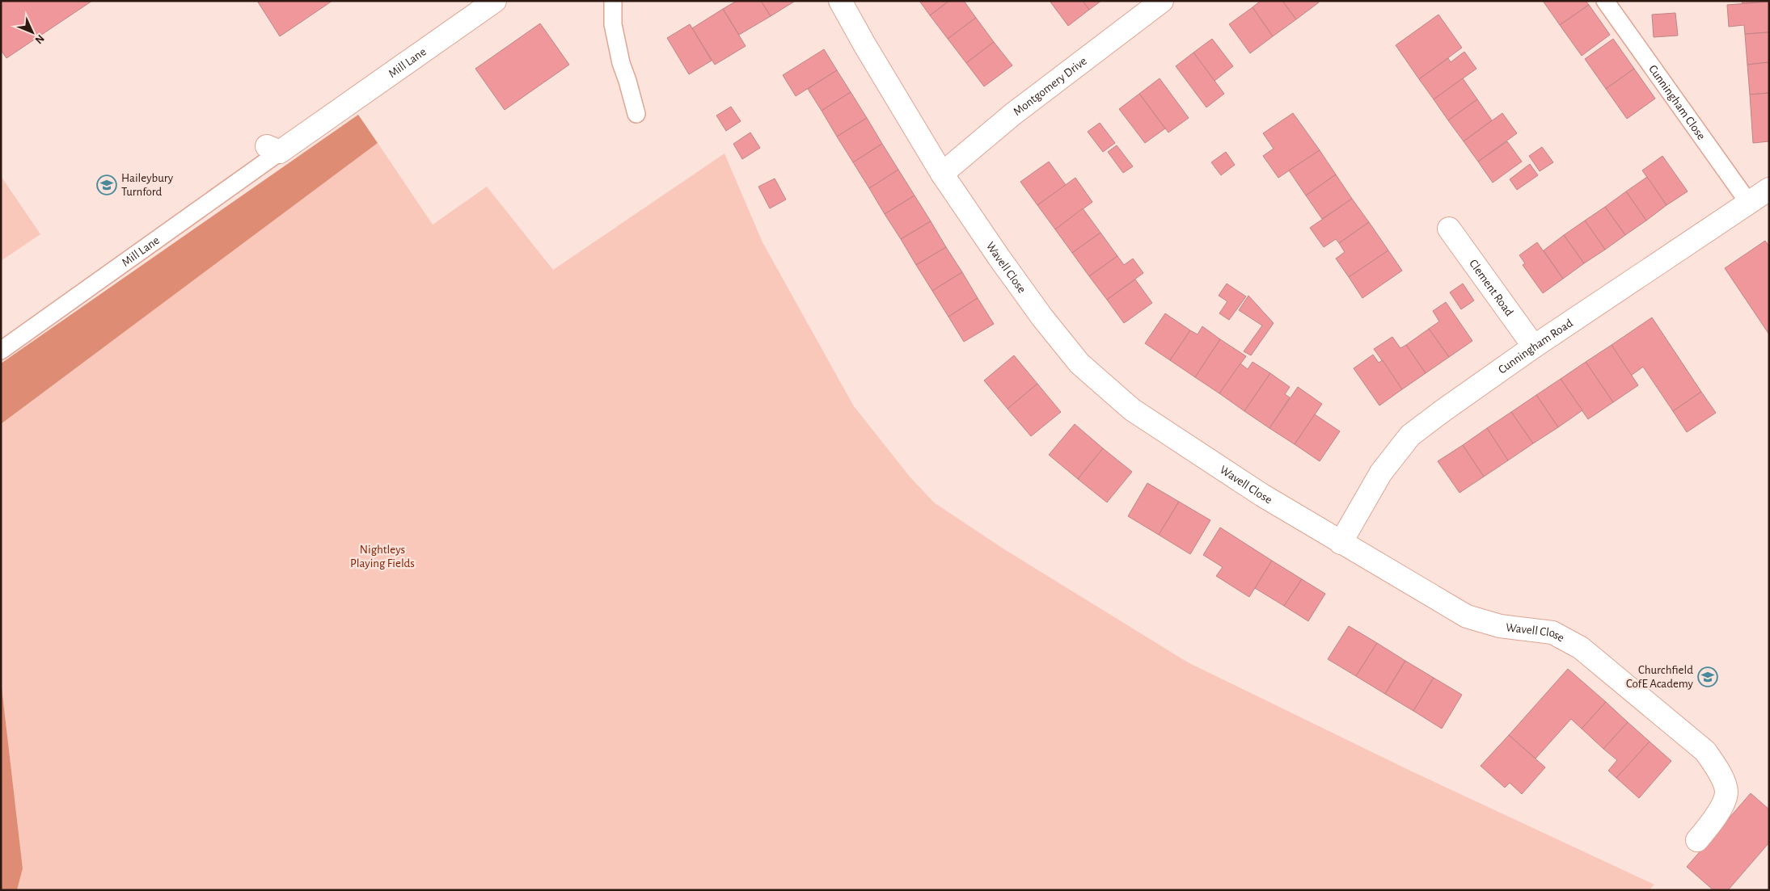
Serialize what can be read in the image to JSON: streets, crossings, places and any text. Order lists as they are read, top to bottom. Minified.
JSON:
{"streets":{"street":["Mill Lane","Montgomery Drive","Wavell Close","Clement Road","Cunningham Road"],"lane":["Cunningham Close"]},"crossings":[["Montgomery Drive","Wavell Close"],["Cunningham Close","Cunningham Road"],["Wavell Close","Cunningham Road"],["Clement Road","Cunningham Road"]],"parks":["Nightleys Playing Fields"],"places":{"school or university":["Haileybury Turnford","Churchfield CofE Academy"]},"north":"bottom right"}
